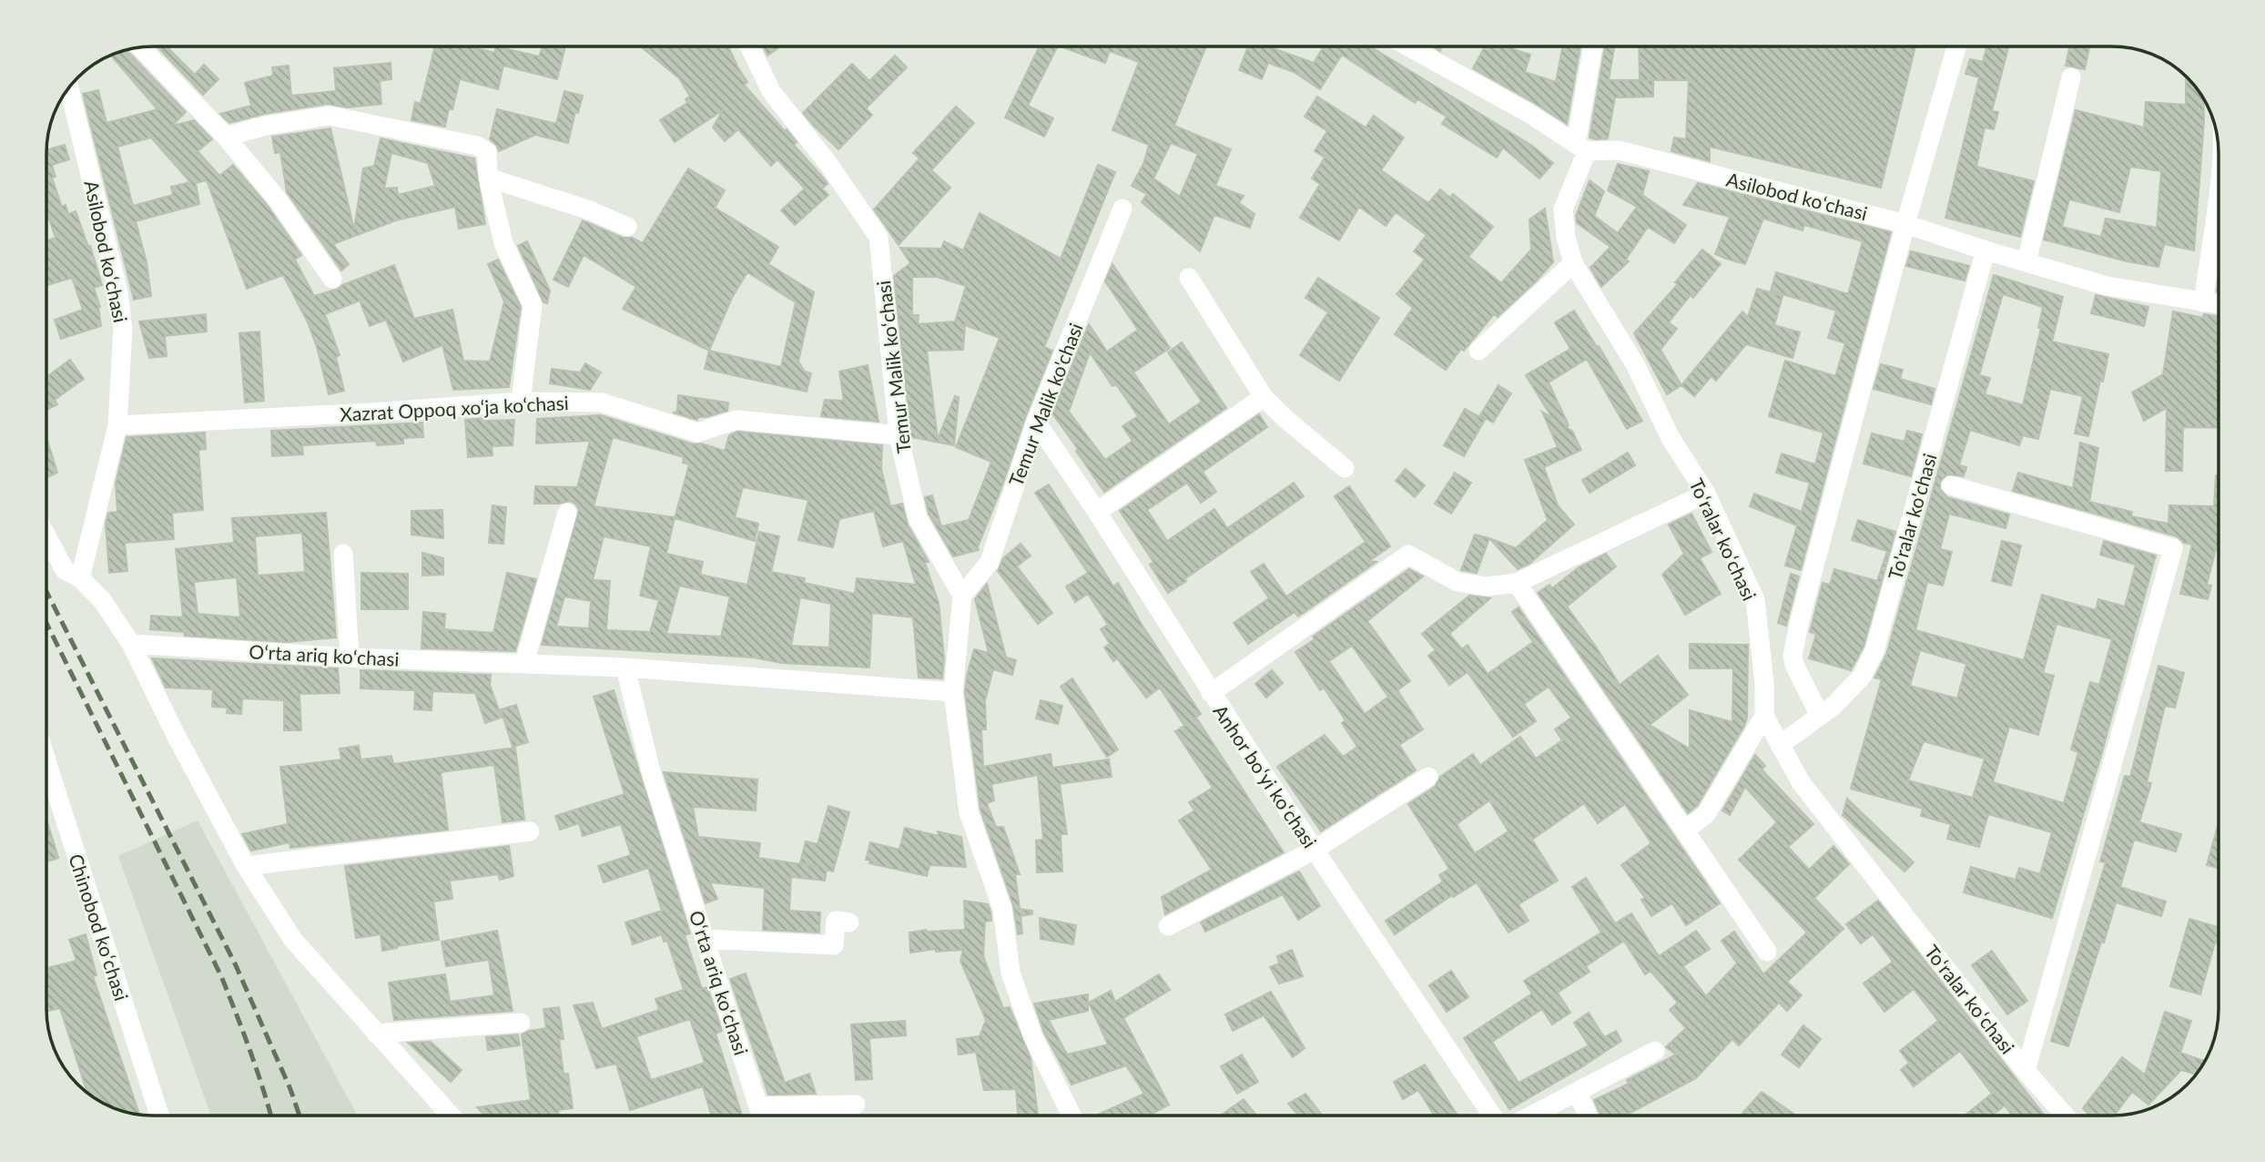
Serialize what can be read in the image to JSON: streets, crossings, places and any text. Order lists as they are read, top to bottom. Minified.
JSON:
{"streets":{"street":["Asilobod koʻchasi","Temur Malik koʻchasi","Temur Malik ko'chasi","Xazrat Oppoq xo‘ja ko‘chasi","To'ralar ko'chasi","Toʻralar koʻchasi","Oʻrta ariq koʻchasi","Anhor boʻyi koʻchasi","Chinobod koʻchasi"]},"crossings":[["Asilobod koʻchasi","Xazrat Oppoq xo‘ja ko‘chasi"],["Asilobod koʻchasi","To'ralar ko'chasi"],["Asilobod koʻchasi","Toʻralar koʻchasi"],["Temur Malik koʻchasi","Temur Malik ko'chasi"],["Temur Malik koʻchasi","Xazrat Oppoq xo‘ja ko‘chasi"],["Temur Malik ko'chasi","Anhor boʻyi koʻchasi"],["To'ralar ko'chasi","Toʻralar koʻchasi"]]}
